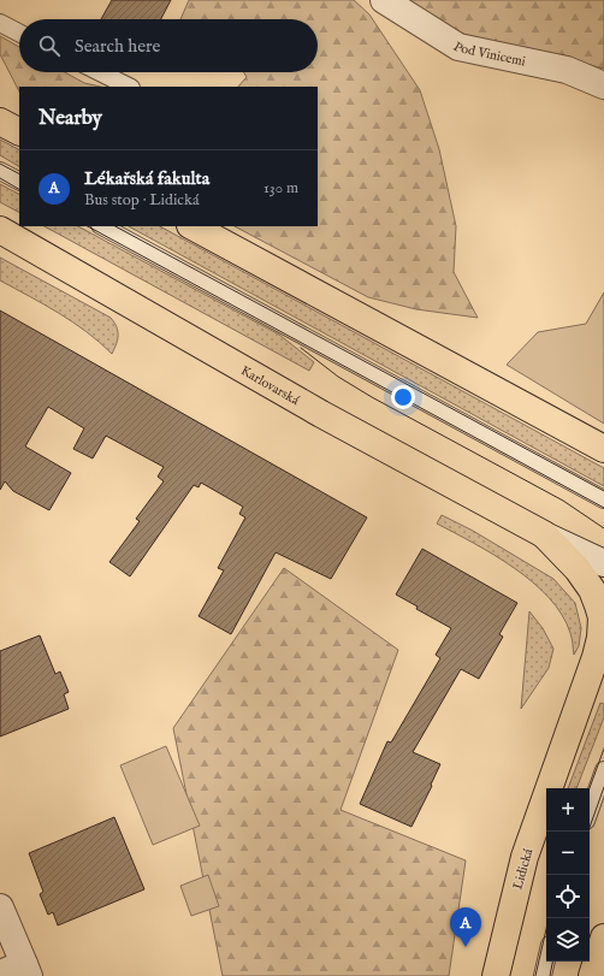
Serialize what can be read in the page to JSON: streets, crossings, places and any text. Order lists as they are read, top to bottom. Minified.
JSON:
{"streets":{"main road":["Karlovarská","Lidická"],"street":["Pod Vinicemi"]},"crossings":[["Karlovarská","Lidická"]],"page":{"search":"Search here","heading":"Nearby","list":[{"mark":"A","name":"Lékařská fakulta","note":"Bus stop · Lidická","value":"130 m"}],"map_buttons":["+","−"],"pins":"A"}}
